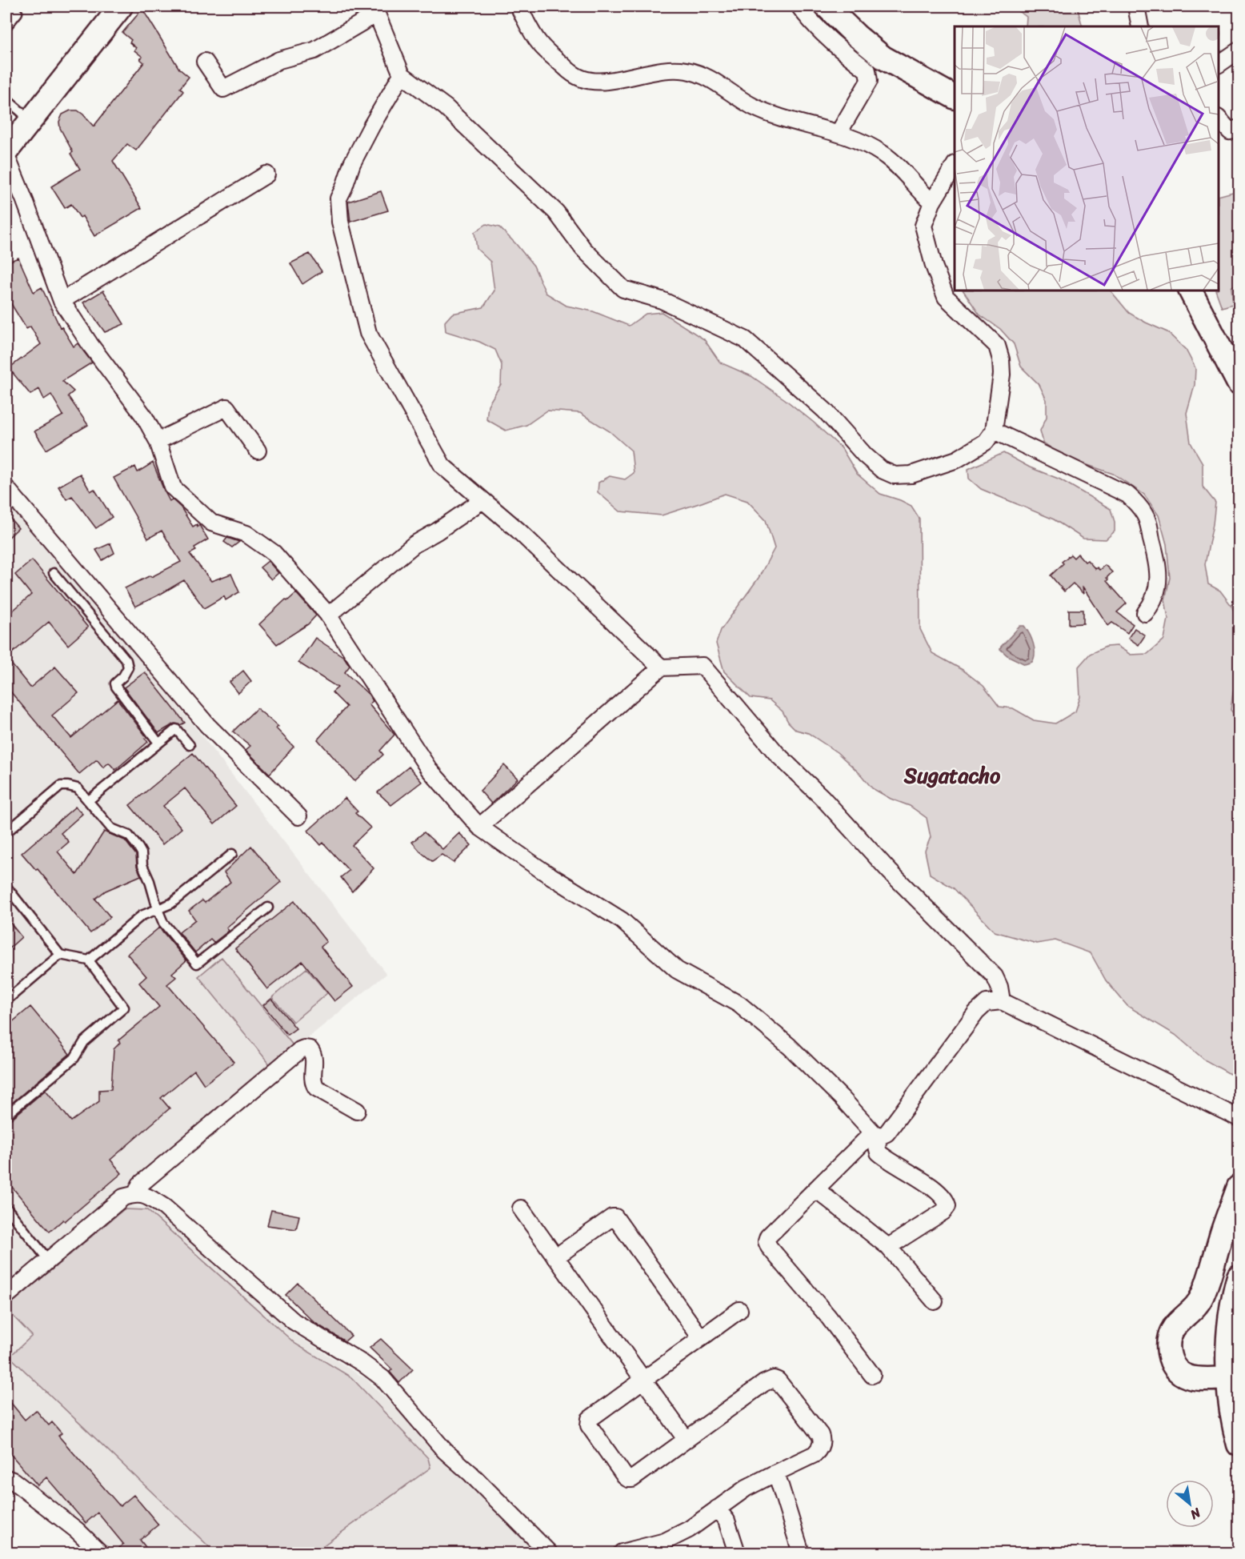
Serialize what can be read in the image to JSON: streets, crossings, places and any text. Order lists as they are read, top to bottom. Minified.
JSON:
{"districts":["Sugatacho"],"north":"bottom right"}
